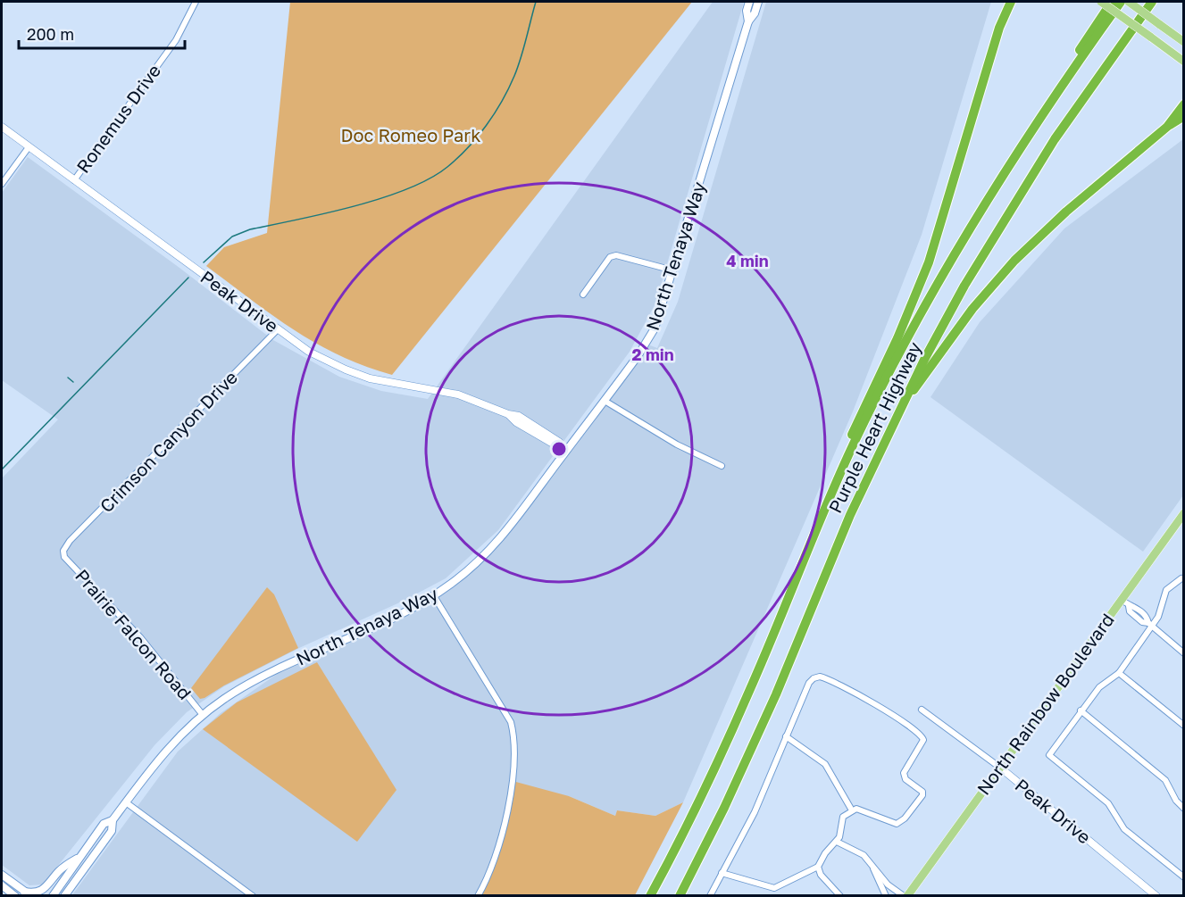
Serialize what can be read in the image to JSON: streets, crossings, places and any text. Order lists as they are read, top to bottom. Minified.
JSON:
{"streets":{"highway":["Purple Heart Highway"],"main road":["North Tenaya Way","North Rainbow Boulevard"],"street":["Ronemus Drive","Peak Drive","Crimson Canyon Drive","Prairie Falcon Road"]},"crossings":[["Ronemus Drive","Peak Drive"],["North Tenaya Way","Peak Drive"],["North Tenaya Way","Prairie Falcon Road"],["Peak Drive","Crimson Canyon Drive"],["Peak Drive","North Rainbow Boulevard"],["Crimson Canyon Drive","Prairie Falcon Road"]],"parks":["Doc Romeo Park"],"scale_bar":"200 m","rings":["4 min","2 min"]}
